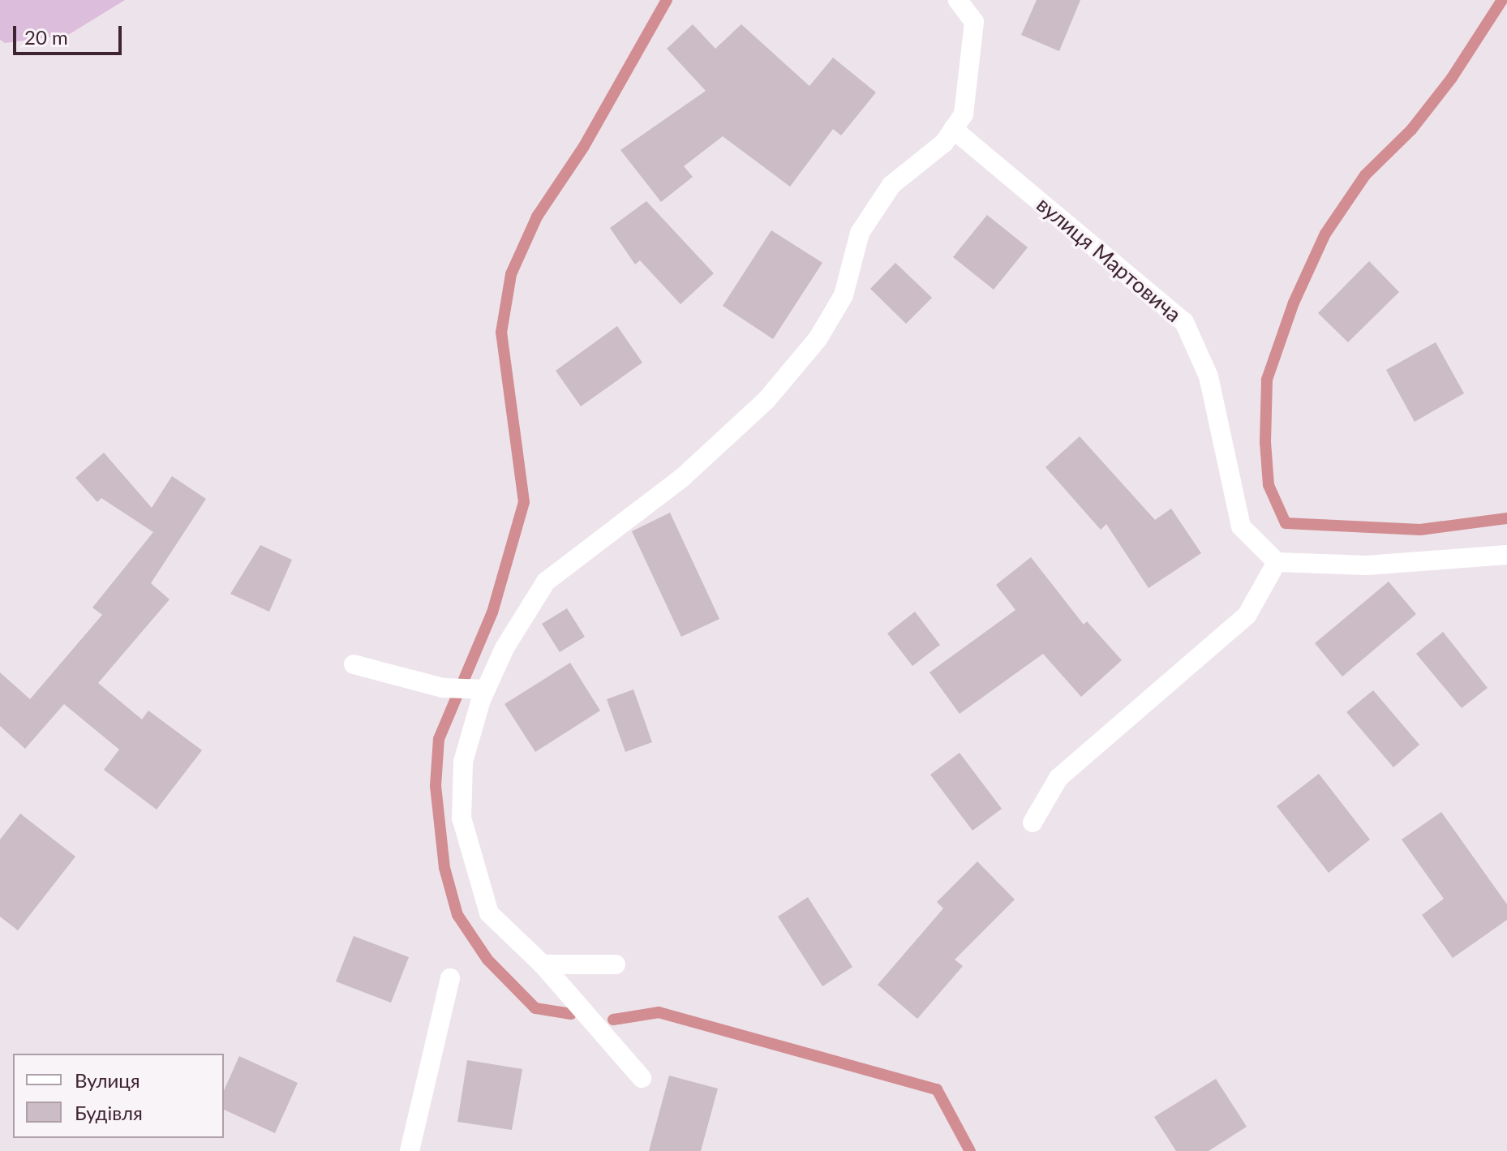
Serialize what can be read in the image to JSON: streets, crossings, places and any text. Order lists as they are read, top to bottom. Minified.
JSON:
{"streets":{"street":["вулиця Мартовича"]},"legend":["Вулиця","Будівля"],"scale_bar":"20 m"}
